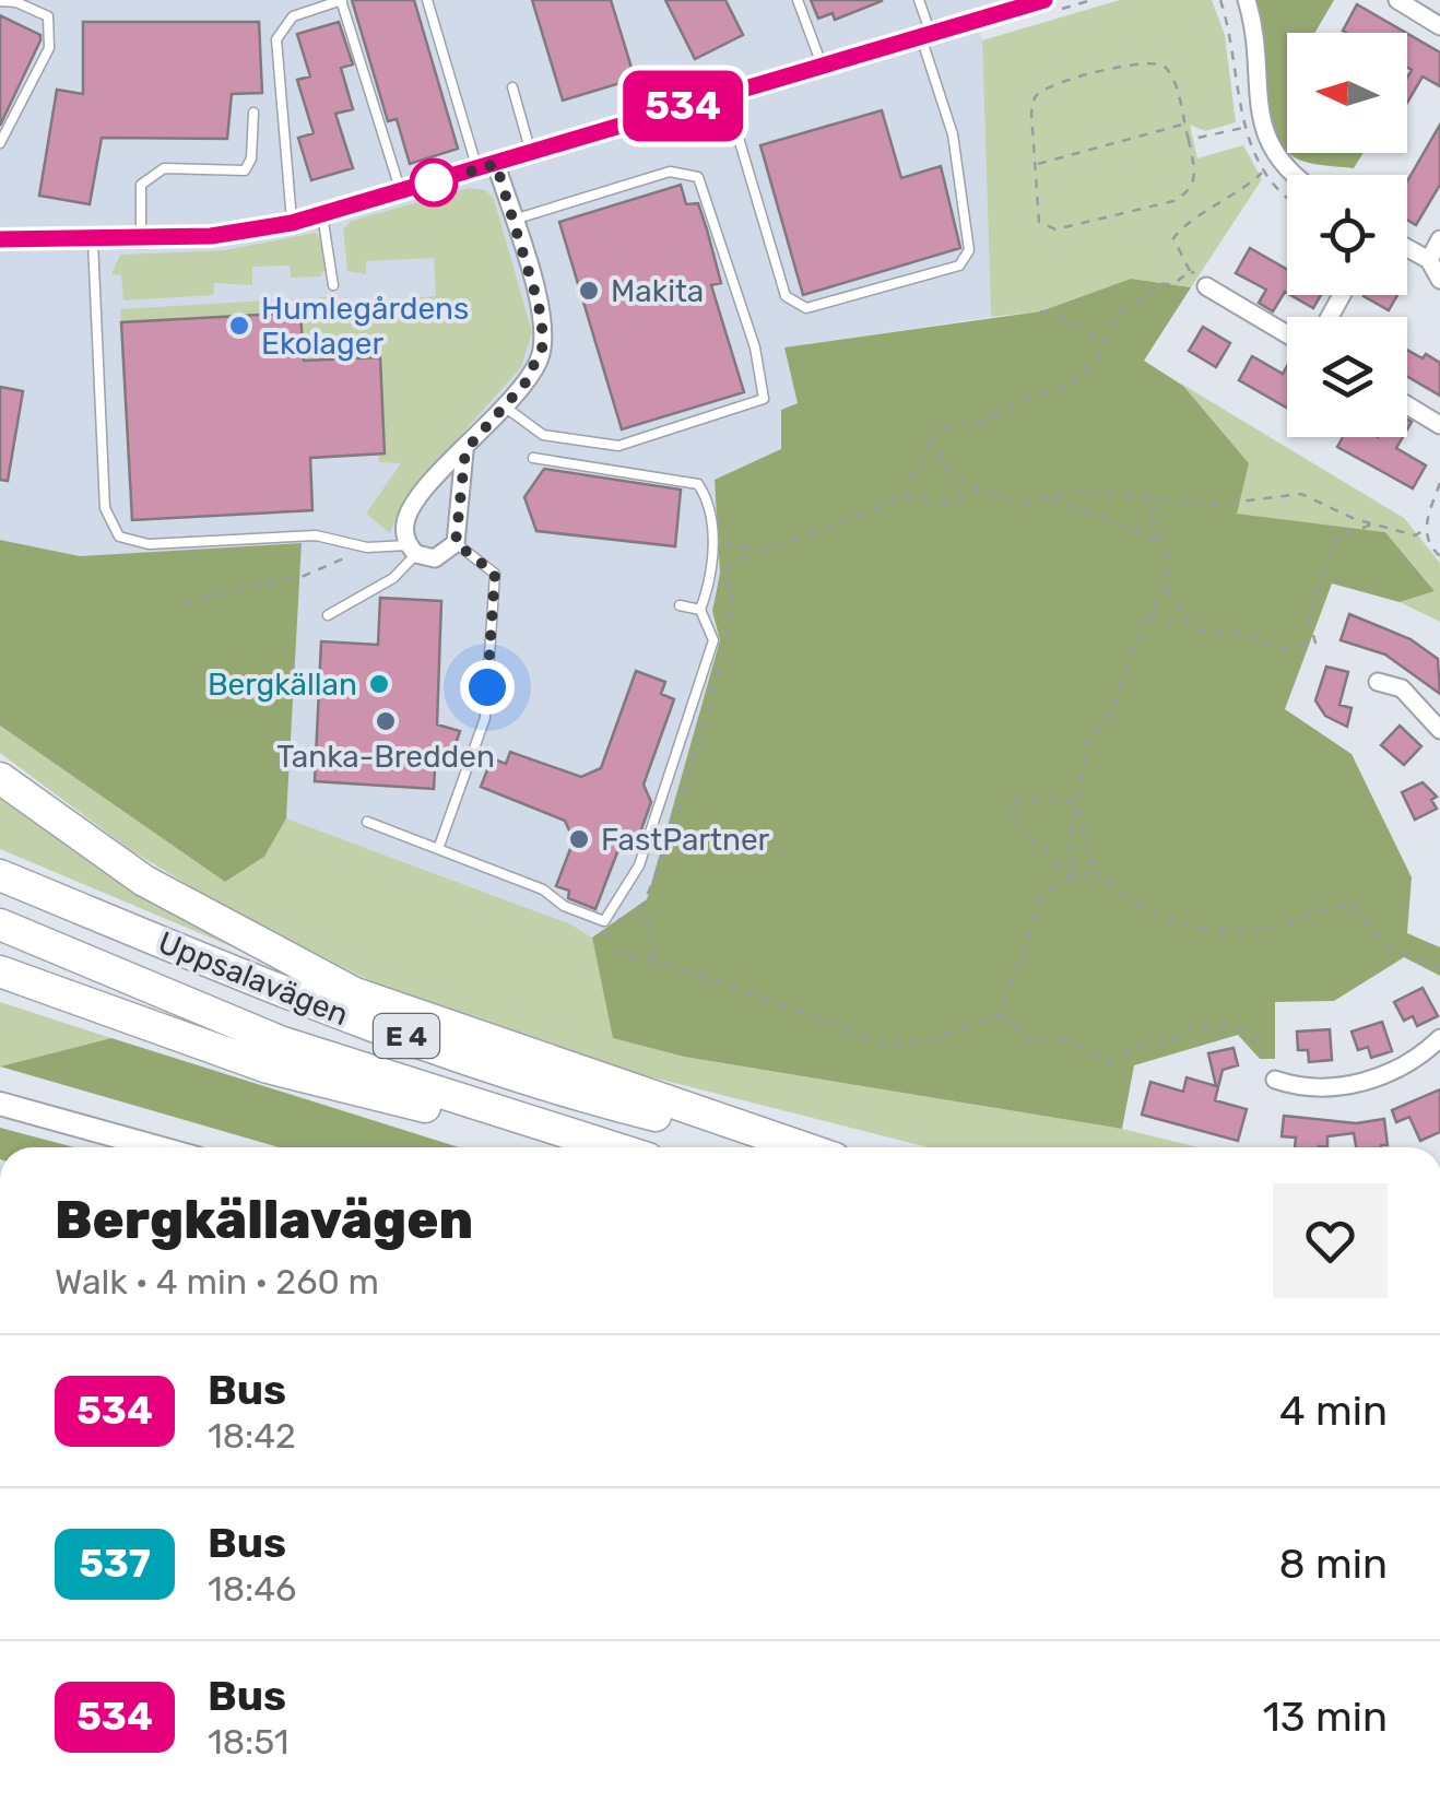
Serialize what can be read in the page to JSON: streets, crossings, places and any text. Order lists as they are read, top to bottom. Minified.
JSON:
{"streets":{"highway":["Uppsalavägen","E 4"]},"places":["Makita","Humlegårdens Ekolager","Bergkällan","Tanka-Bredden","FastPartner"],"lines":["bus line 534"],"north":"left","page":{"on_map":"534","heading":["Bergkällavägen","Walk · 4 min · 260 m"],"list":[{"mark":"534","name":"Bus","note":"18:42","value":"4 min"},{"mark":"537","name":"Bus","note":"18:46","value":"8 min"},{"mark":"534","name":"Bus","note":"18:51","value":"13 min"}]}}
